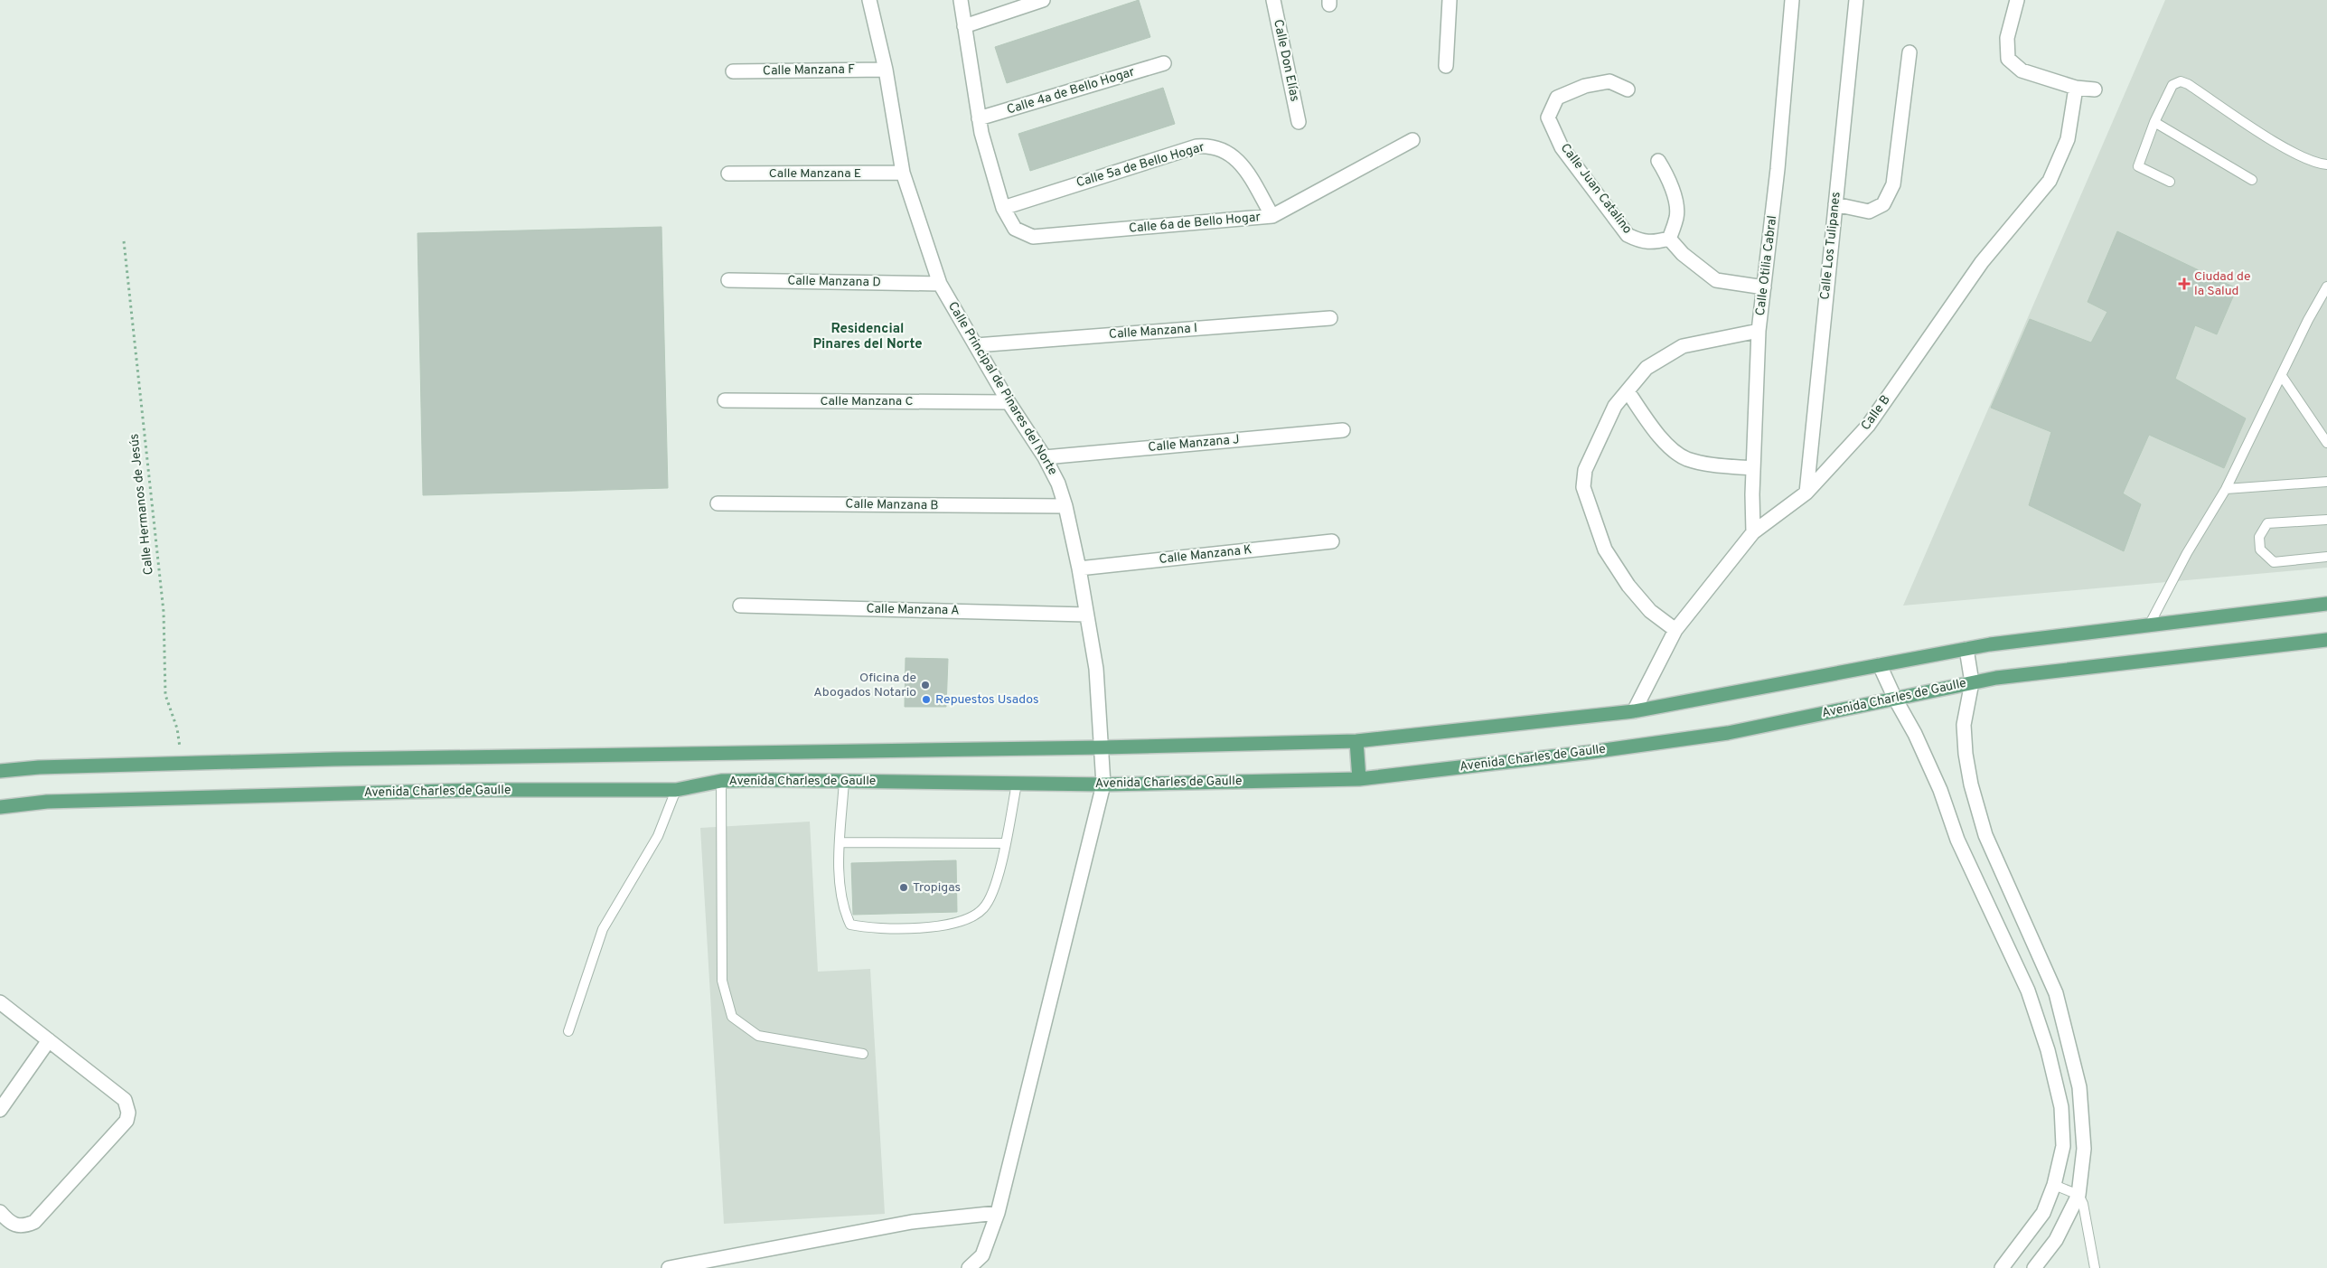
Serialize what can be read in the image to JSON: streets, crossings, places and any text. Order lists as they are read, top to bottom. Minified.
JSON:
{"streets":{"main road":["Avenida Charles de Gaulle"],"street":["Calle Don Elías","Calle Manzana F","Calle 4a de Bello Hogar","Calle 5a de Bello Hogar","Calle Manzana E","Calle Juan Catalino","Calle 6a de Bello Hogar","Calle Los Tulipanes","Calle Otilia Cabral","Calle Manzana D","Calle Manzana I","Calle Principal de Pinares del Norte","Calle Manzana C","Calle B","Calle Manzana J","Calle Manzana B","Calle Manzana K","Calle Manzana A"],"path":["Calle Hermanos de Jesús"]},"crossings":[["Calle Manzana F","Calle Principal de Pinares del Norte"],["Calle 5a de Bello Hogar","Calle 6a de Bello Hogar"],["Calle Manzana E","Calle Principal de Pinares del Norte"],["Calle Los Tulipanes","Calle B"],["Calle Otilia Cabral","Calle B"],["Calle Manzana D","Calle Principal de Pinares del Norte"],["Calle Manzana I","Calle Principal de Pinares del Norte"],["Calle Principal de Pinares del Norte","Calle Manzana C"],["Calle Principal de Pinares del Norte","Calle Manzana J"],["Calle Principal de Pinares del Norte","Calle Manzana B"],["Calle Principal de Pinares del Norte","Calle Manzana K"],["Calle Principal de Pinares del Norte","Calle Manzana A"],["Calle Principal de Pinares del Norte","Avenida Charles de Gaulle"]],"districts":["Residencial Pinares del Norte"],"places":{"health":["Ciudad de la Salud"],"other":["Oficina de Abogados Notario","Repuestos Usados","Tropigas"]}}
